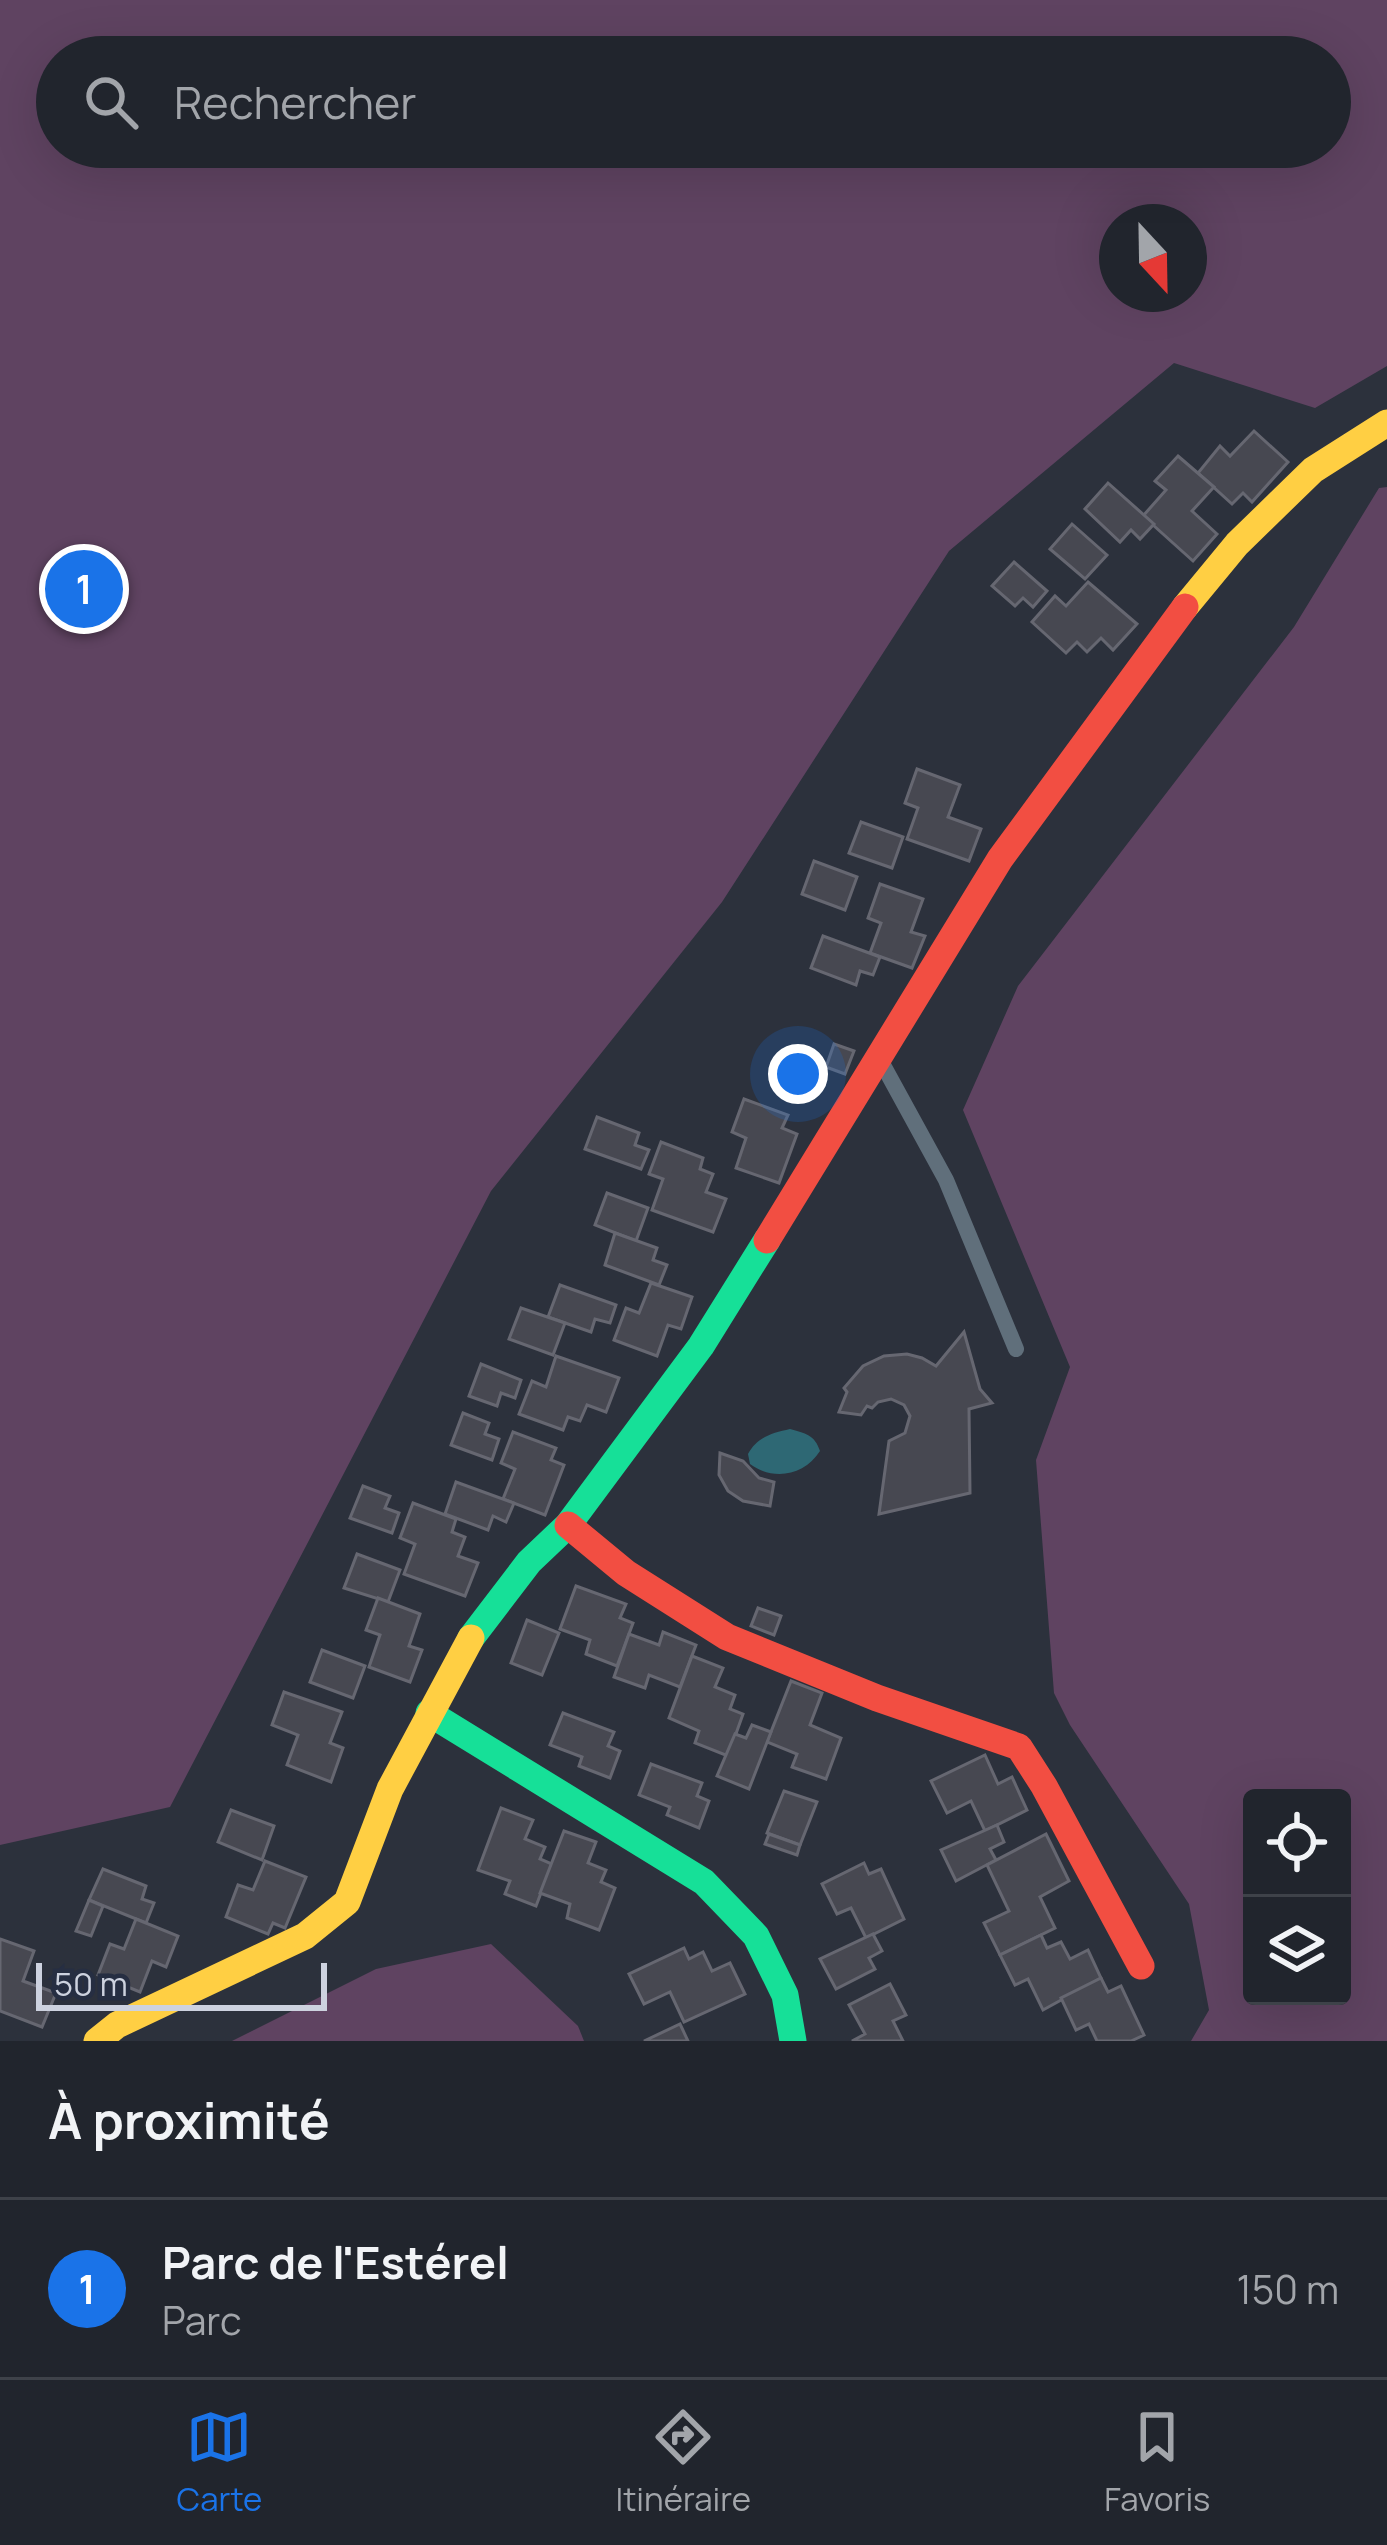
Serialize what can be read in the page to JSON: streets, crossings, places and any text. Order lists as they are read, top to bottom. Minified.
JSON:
{"scale_bar":"50 m","north":"bottom","page":{"search":"Rechercher","pins":"1","scale":"50 m","heading":"À proximité","list":[{"mark":"1","name":"Parc de l'Estérel","note":"Parc","value":"150 m"}],"nav":["Carte","Itinéraire","Favoris"]}}
